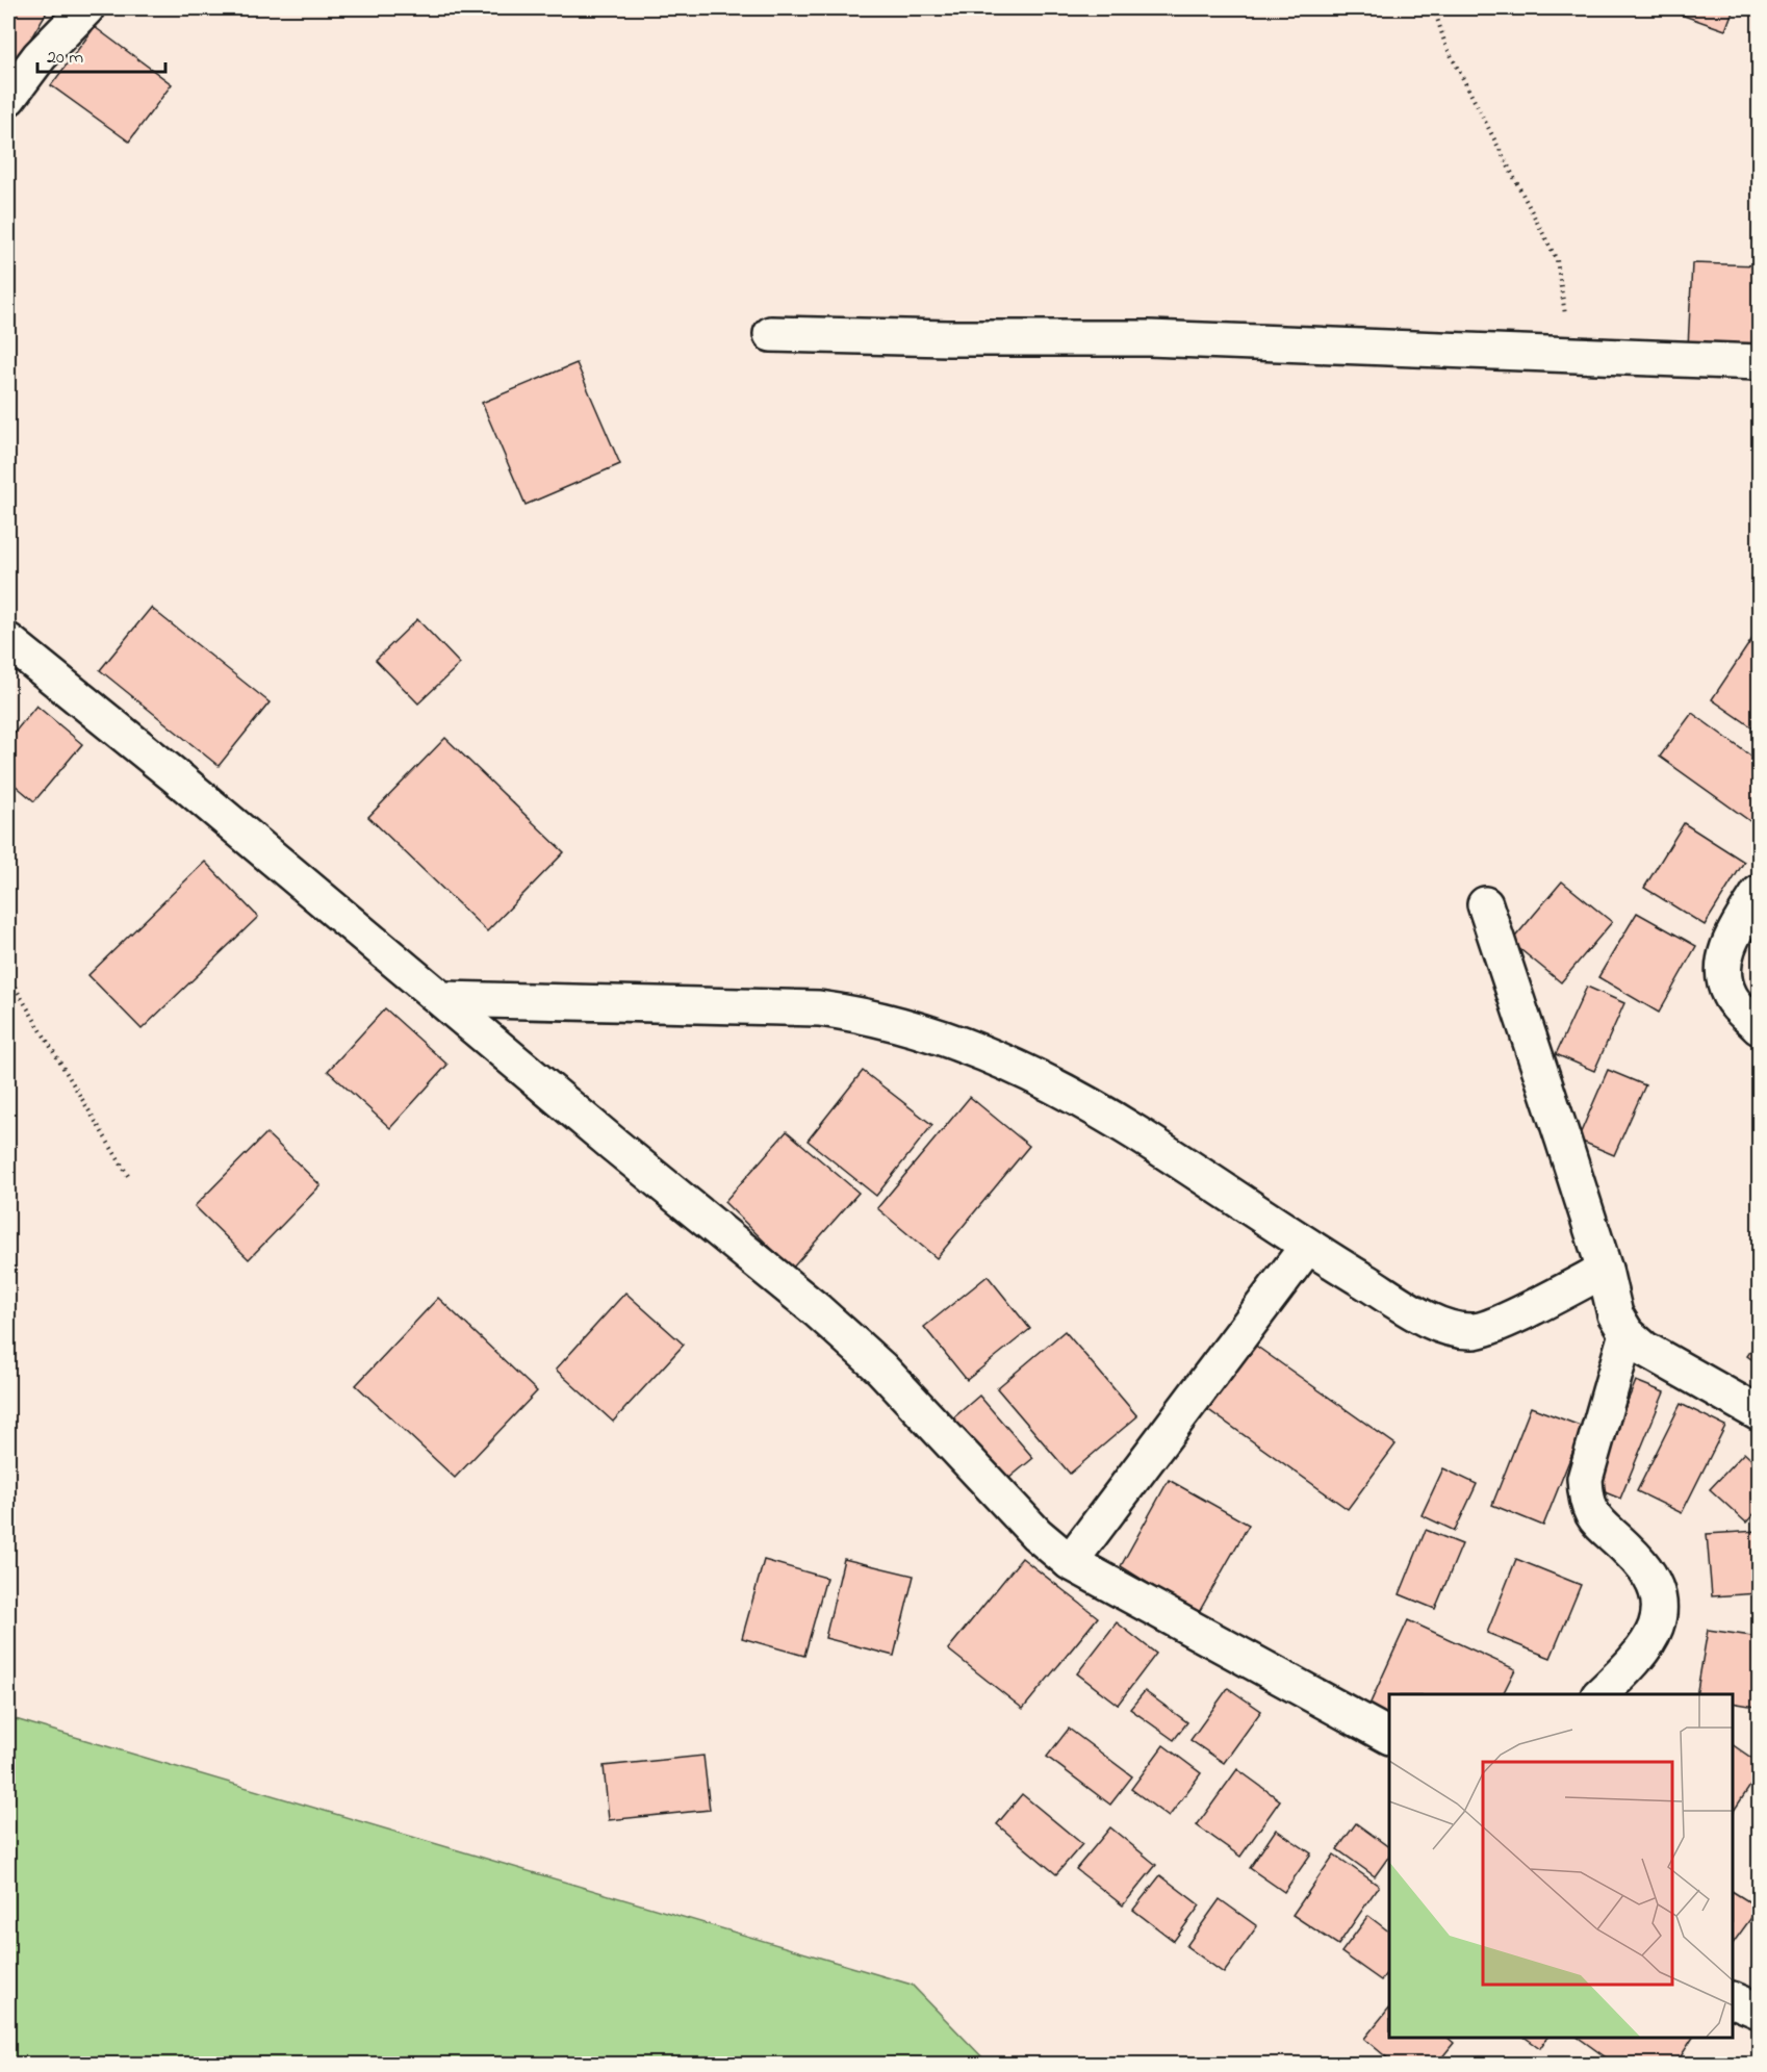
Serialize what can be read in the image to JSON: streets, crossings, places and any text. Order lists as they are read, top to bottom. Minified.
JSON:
{"scale_bar":"20 m"}
